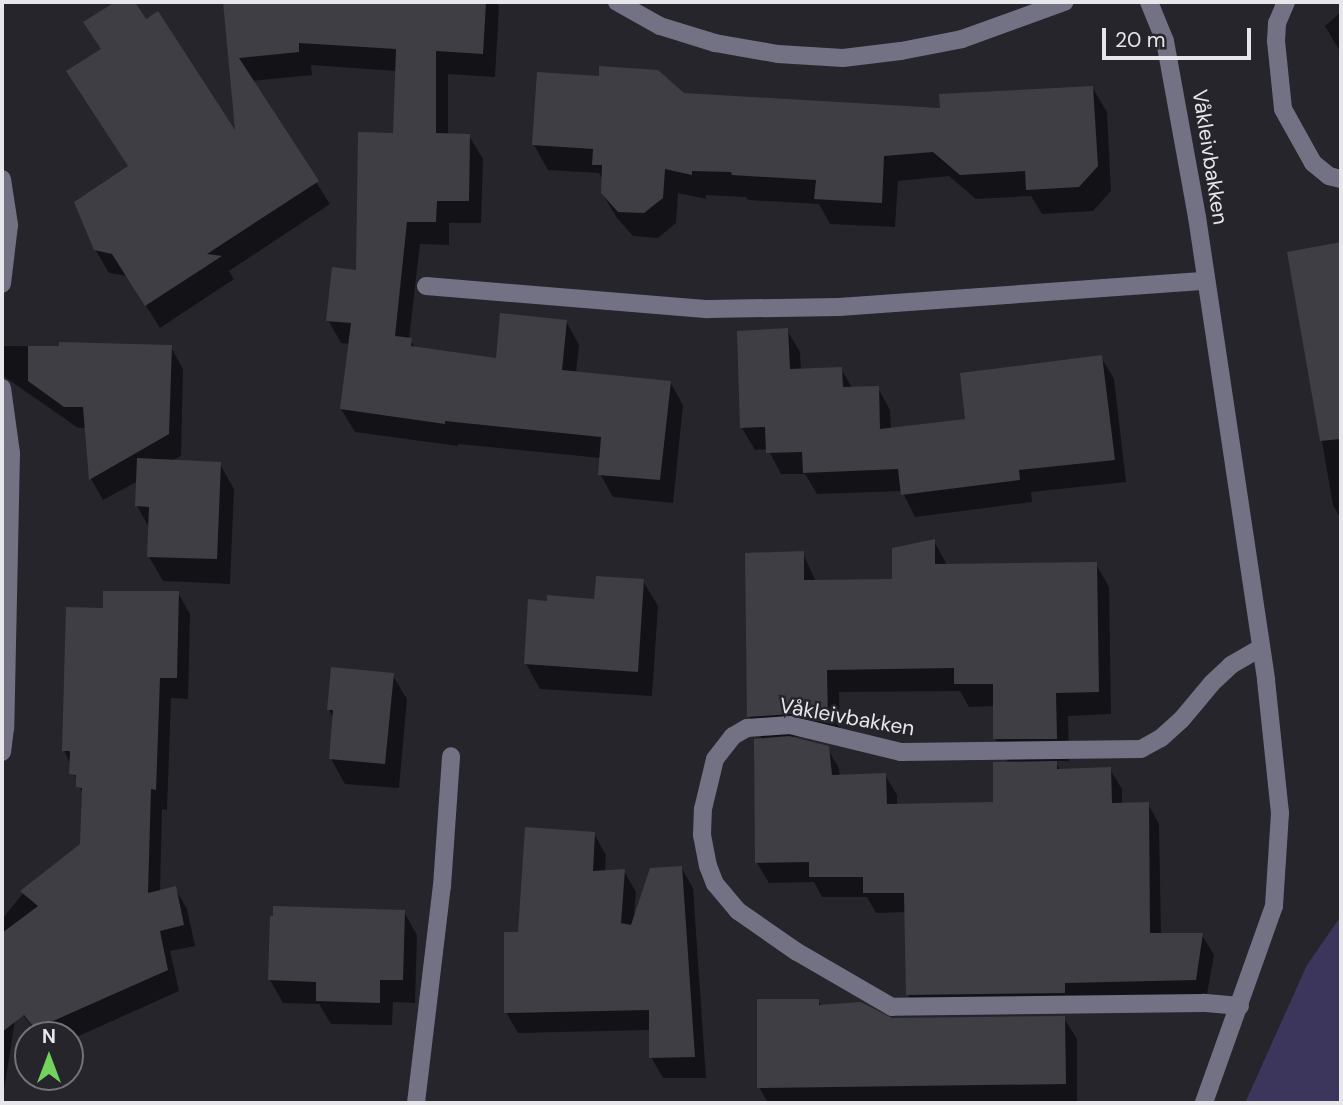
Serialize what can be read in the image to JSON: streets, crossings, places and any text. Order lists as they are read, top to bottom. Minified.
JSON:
{"streets":{"street":["Våkleivbakken"]},"scale_bar":"20 m","north":"top"}
